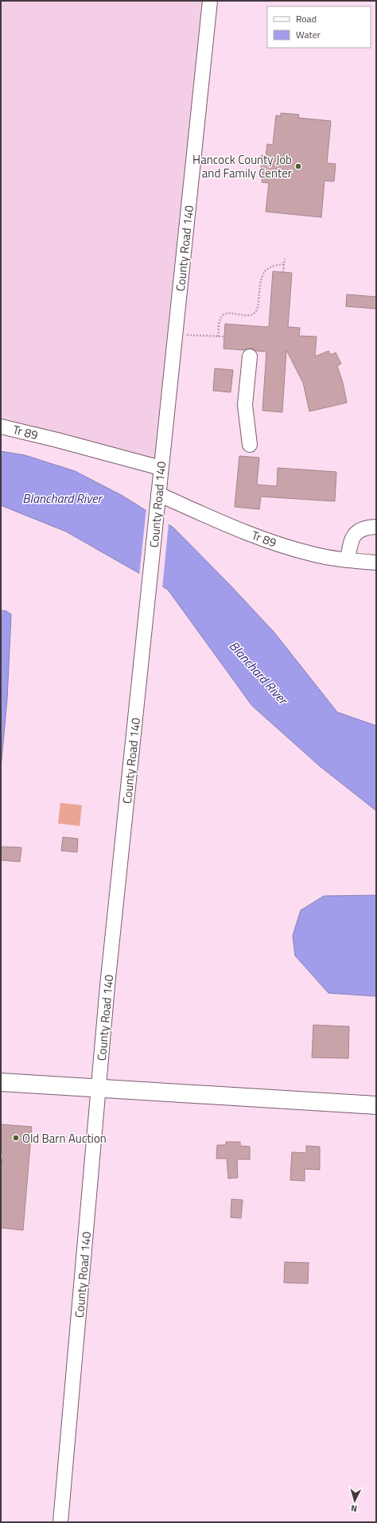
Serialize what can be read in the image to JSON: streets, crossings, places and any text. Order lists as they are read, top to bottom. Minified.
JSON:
{"streets":{"street":["County Road 140","Tr 89"]},"crossings":[["County Road 140","Tr 89"]],"water":["Blanchard River"],"places":["Hancock County Job and Family Center","Old Barn Auction"],"legend":["Road","Water"],"north":"bottom"}
